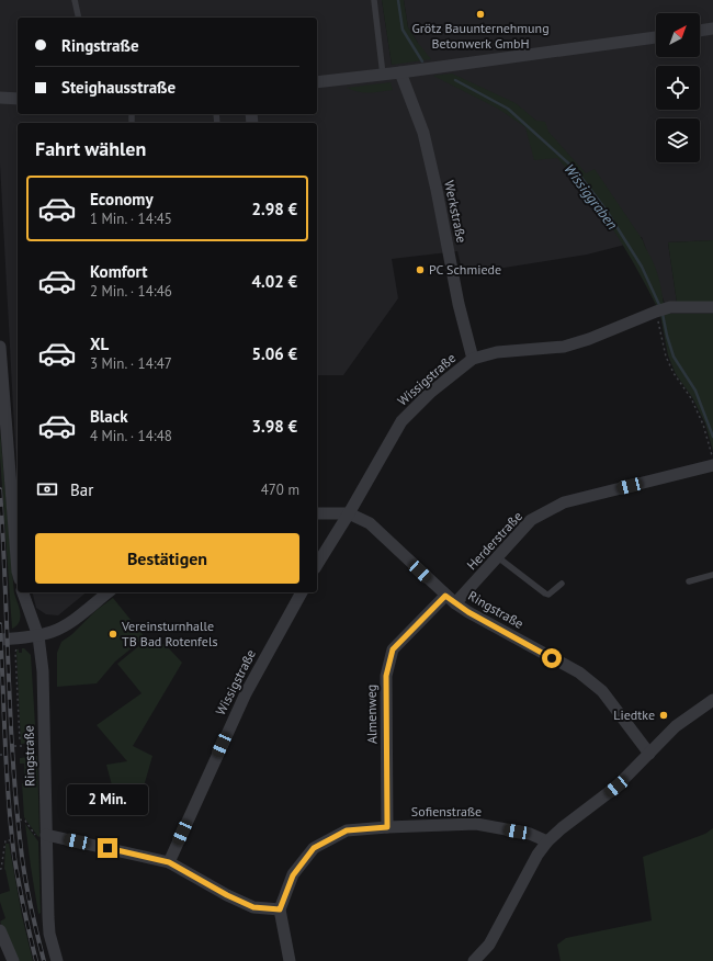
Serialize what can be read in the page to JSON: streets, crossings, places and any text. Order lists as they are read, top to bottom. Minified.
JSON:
{"streets":{"street":["Werkstraße","Wissigstraße","Herderstraße","Ringstraße","Almenweg","Sofienstraße"]},"crossings":[["Werkstraße","Wissigstraße"],["Wissigstraße","Ringstraße"],["Herderstraße","Ringstraße"],["Ringstraße","Almenweg"],["Almenweg","Sofienstraße"]],"water":["Wissiggraben"],"places":["Grötz Bauunternehmung Betonwerk GmbH","PC Schmiede","Vereinsturnhalle TB Bad Rotenfels","Liedtke"],"north":"top right","page":{"banner":["Ringstraße","Steighausstraße"],"heading":"Fahrt wählen","list":[{"name":"Economy","note":"1 Min. · 14:45","value":"2.98 €"},{"name":"Komfort","note":"2 Min. · 14:46","value":"4.02 €"},{"name":"XL","note":"3 Min. · 14:47","value":"5.06 €"},{"name":"Black","note":"4 Min. · 14:48","value":"3.98 €"}],"pay":["Bar","470 m"],"buttons":"Bestätigen","bubble":"2 Min."}}
